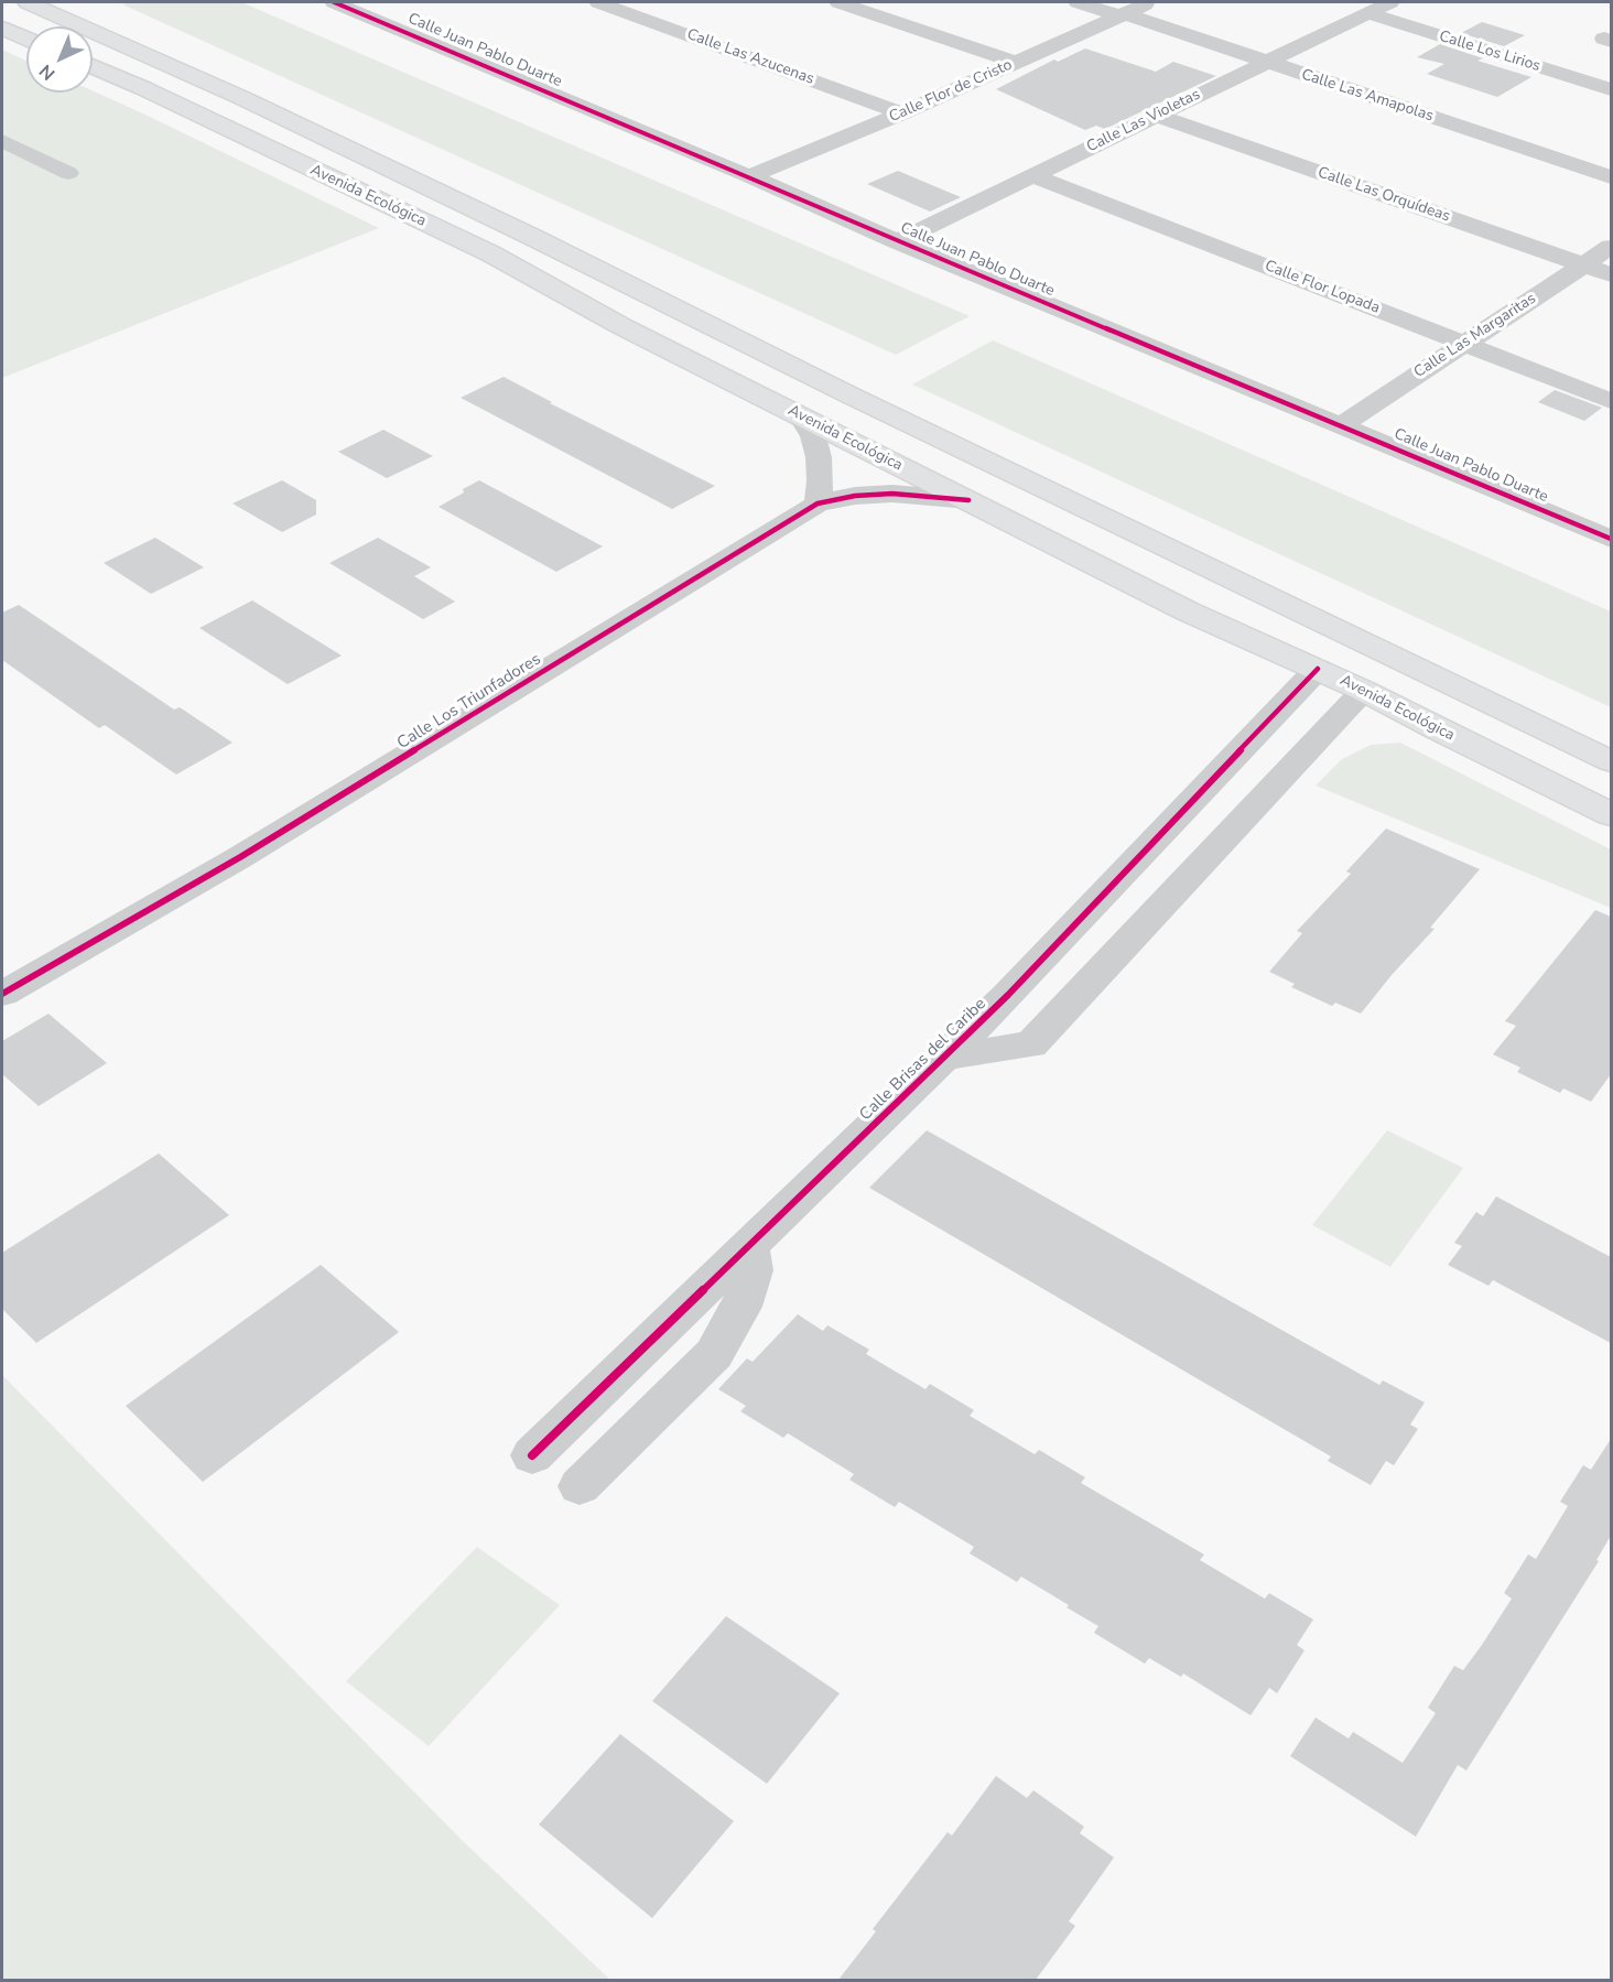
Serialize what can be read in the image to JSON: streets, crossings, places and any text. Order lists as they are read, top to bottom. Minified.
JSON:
{"streets":{"main road":["Avenida Ecológica"],"street":["Calle Juan Pablo Duarte","Calle Los Lirios","Calle Las Azucenas","Calle Flor de Cristo","Calle Las Amapolas","Calle Las Violetas","Calle Las Orquídeas","Calle Flor Lopada","Calle Las Margaritas","Calle Los Triunfadores","Calle Brisas del Caribe"]},"crossings":[["Calle Juan Pablo Duarte","Calle Flor de Cristo"],["Calle Juan Pablo Duarte","Calle Las Violetas"],["Calle Juan Pablo Duarte","Calle Las Margaritas"],["Calle Los Lirios","Calle Las Violetas"],["Calle Las Azucenas","Calle Flor de Cristo"],["Calle Flor de Cristo","Calle Las Amapolas"],["Calle Las Amapolas","Calle Las Violetas"],["Calle Las Violetas","Calle Las Orquídeas"],["Calle Las Violetas","Calle Flor Lopada"],["Calle Las Orquídeas","Calle Las Margaritas"],["Avenida Ecológica","Calle Los Triunfadores"],["Avenida Ecológica","Calle Brisas del Caribe"],["Calle Flor Lopada","Calle Las Margaritas"]],"north":"bottom left"}
